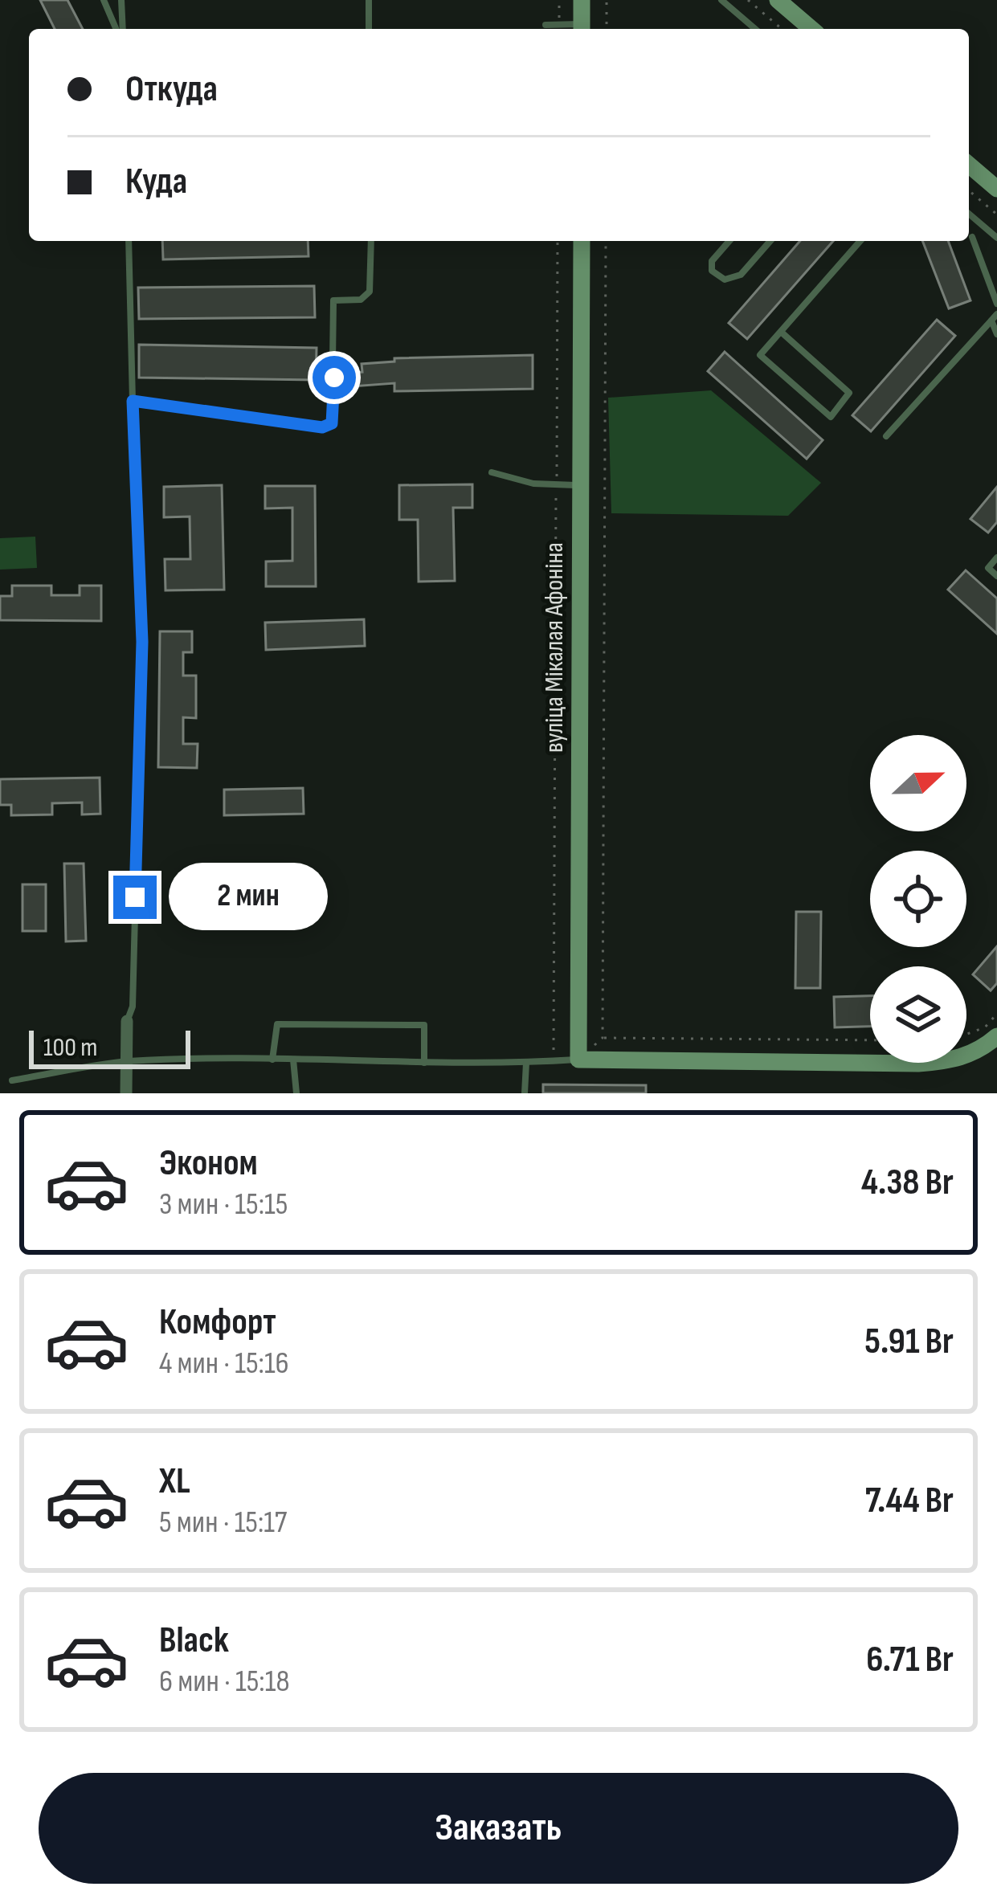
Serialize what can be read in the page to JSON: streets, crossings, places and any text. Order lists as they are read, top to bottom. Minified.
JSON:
{"streets":{"street":["вуліца Мікалая Афоніна"]},"scale_bar":"100 m","north":"right","page":{"banner":["Откуда","Куда"],"bubble":"2 мин","scale":"100 m","list":[{"name":"Эконом","note":"3 мин · 15:15","value":"4.38 Br"},{"name":"Комфорт","note":"4 мин · 15:16","value":"5.91 Br"},{"name":"XL","note":"5 мин · 15:17","value":"7.44 Br"},{"name":"Black","note":"6 мин · 15:18","value":"6.71 Br"}],"buttons":"Заказать"}}
